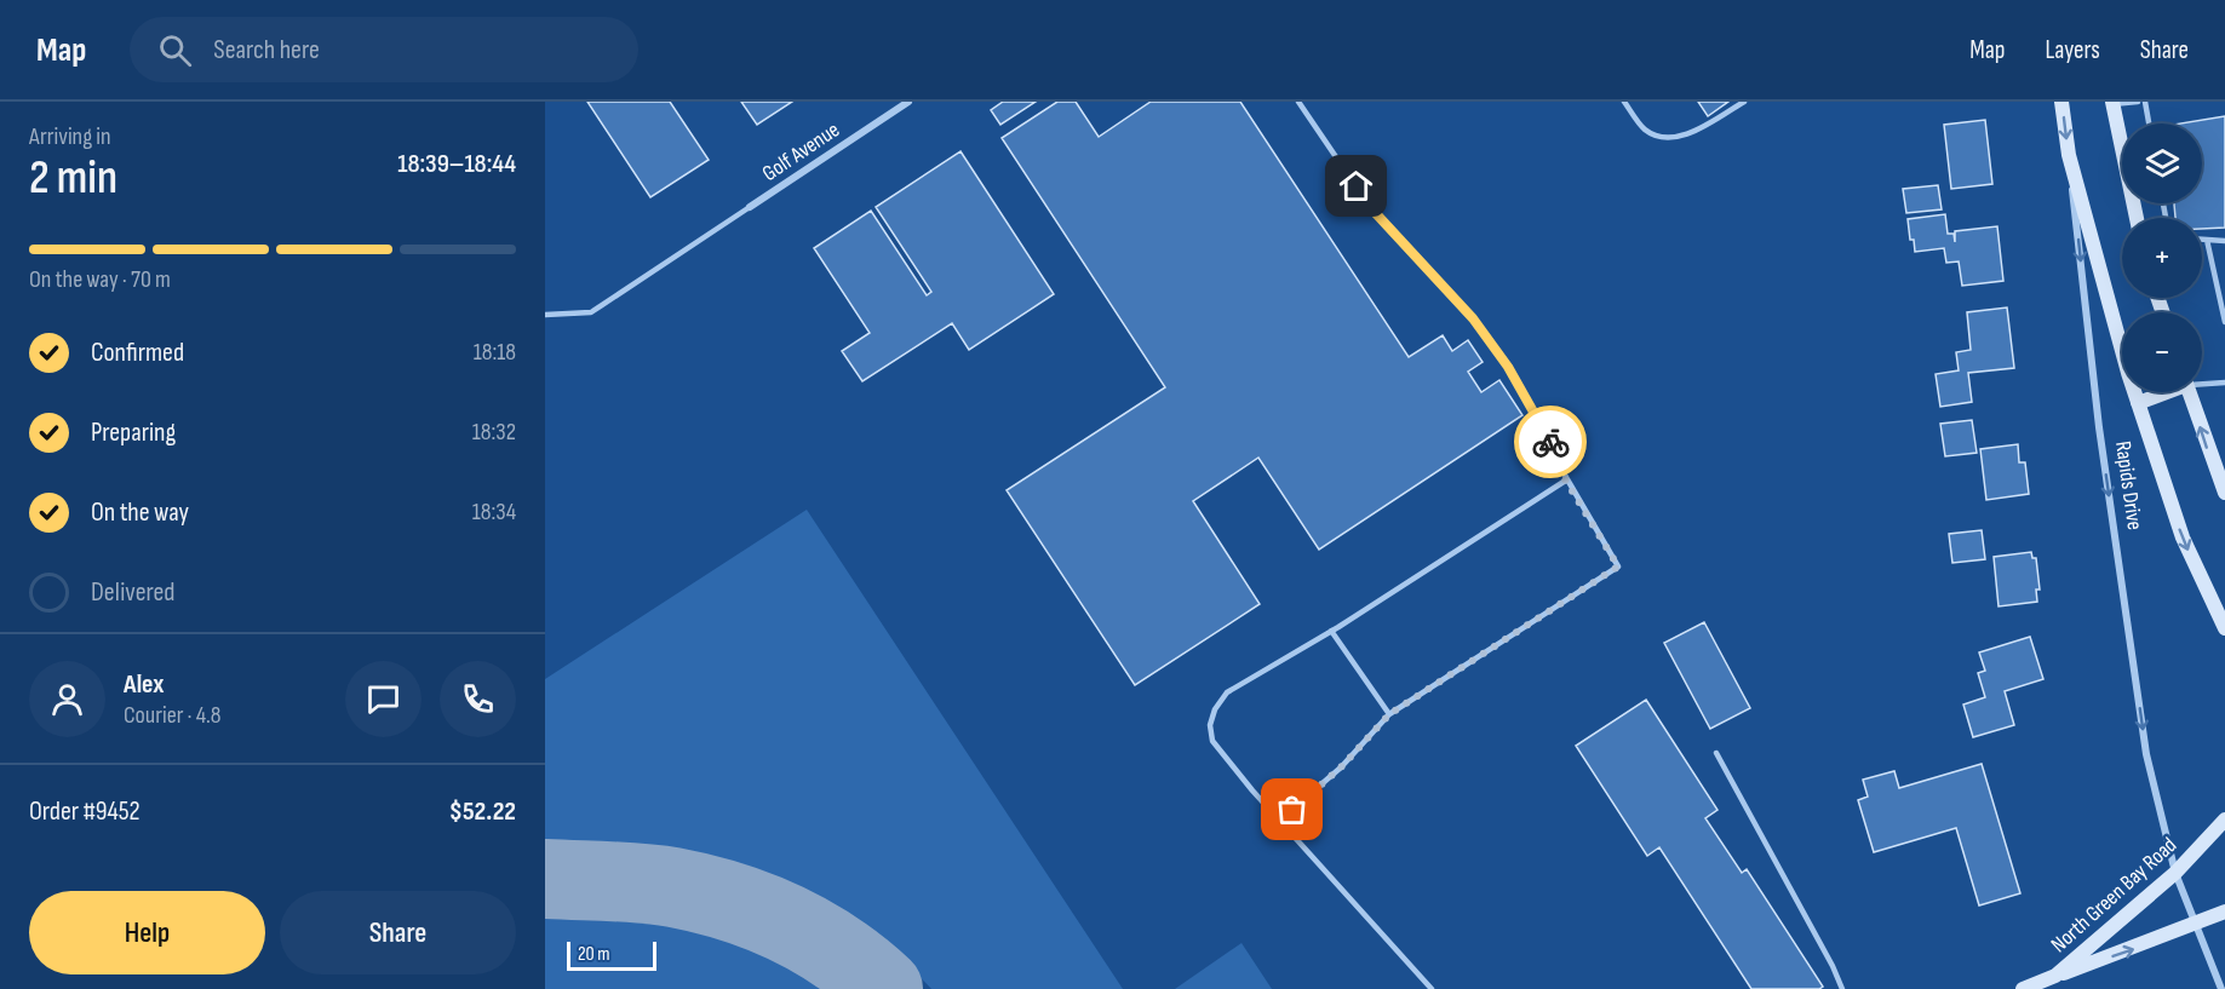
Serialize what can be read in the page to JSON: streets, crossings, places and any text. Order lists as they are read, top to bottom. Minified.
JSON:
{"streets":{"street":["Golf Avenue","Rapids Drive","North Green Bay Road"]},"crossings":[["Rapids Drive","North Green Bay Road"]],"scale_bar":"20 m","page":{"header":"Map","search":"Search here","nav":["Map","Layers","Share"],"heading":["2 min","Arriving in","18:39–18:44"],"panel":["Alex","Courier · 4.8","Order #9452","$52.22"],"map_buttons":["+","−"],"bar":"On the way · 70 m","list":[["Confirmed","18:18"],["Preparing","18:32"],["On the way","18:34"],"Delivered"],"buttons":["Help","Share"],"scale":"20 m"}}
